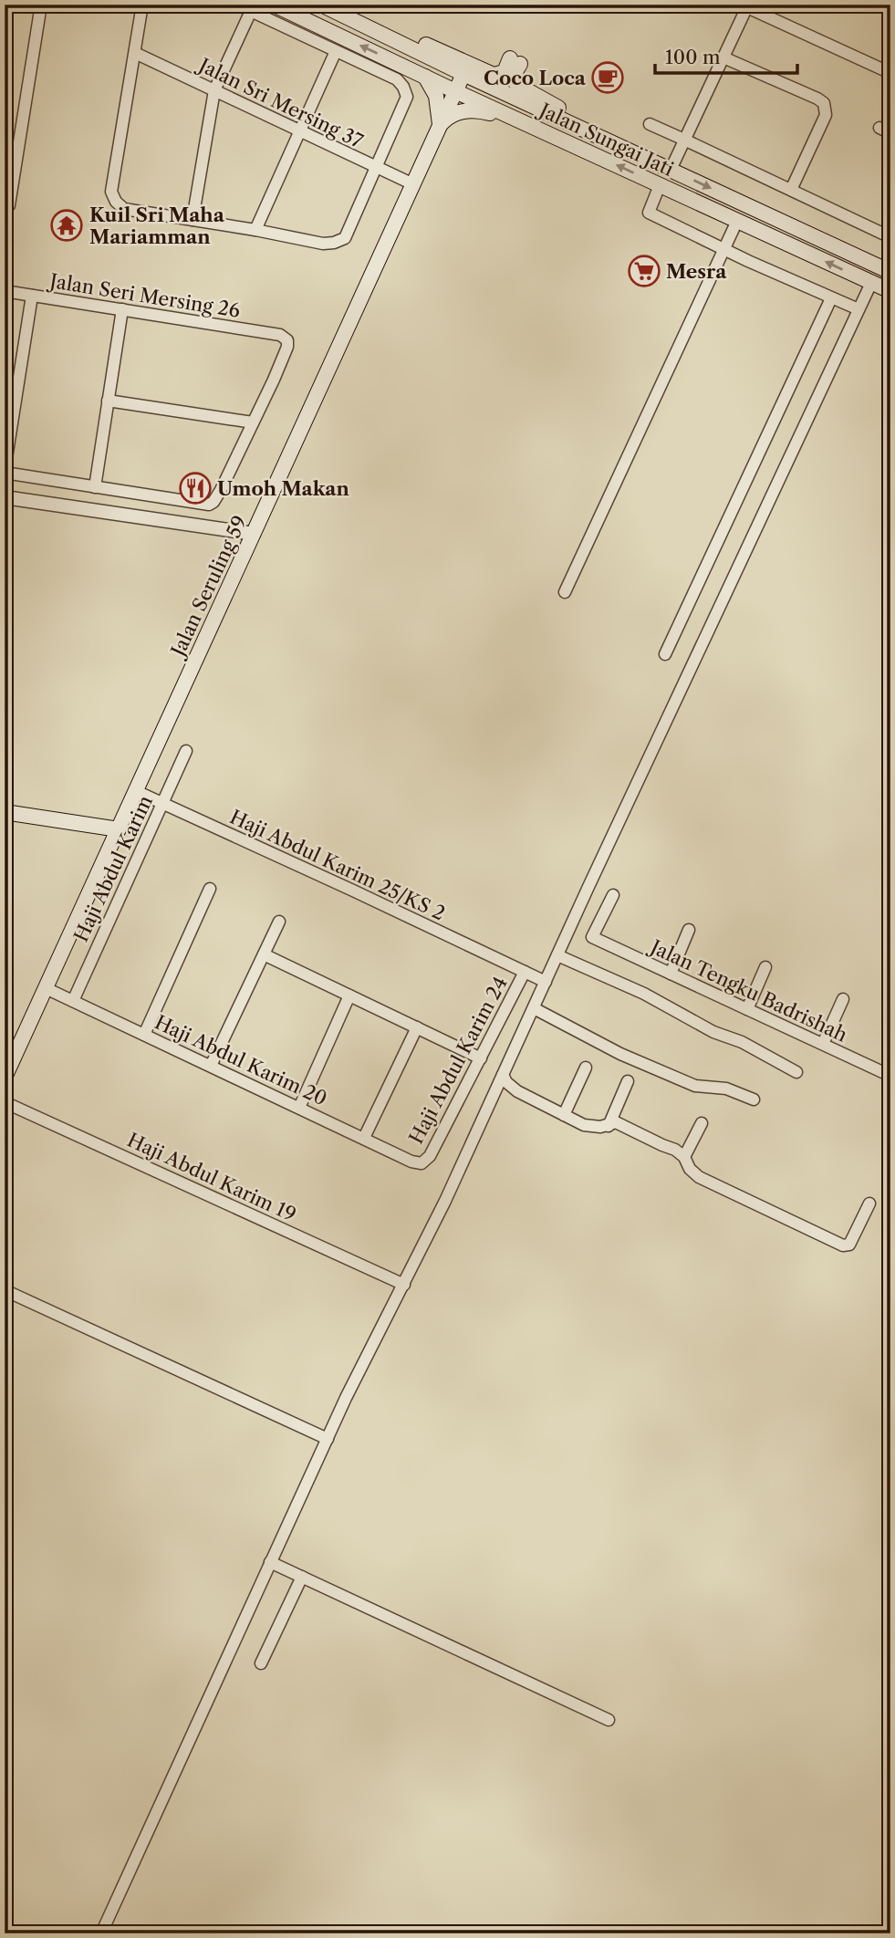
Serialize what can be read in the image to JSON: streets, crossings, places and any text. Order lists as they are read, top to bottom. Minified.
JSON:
{"streets":{"main road":["Jalan Sungai Jati","Jalan Seruling 59"],"street":["Jalan Sri Mersing 37","Jalan Seri Mersing 26","Haji Abdul Karim 25/KS 2","Haji Abdul Karim","Jalan Tengku Badrishah","Haji Abdul Karim 20","Haji Abdul Karim 24","Haji Abdul Karim 19"]},"crossings":[["Jalan Sri Mersing 37","Jalan Seruling 59"],["Jalan Sungai Jati","Jalan Seruling 59"],["Jalan Seruling 59","Haji Abdul Karim 25/KS 2"],["Jalan Seruling 59","Haji Abdul Karim 20"],["Haji Abdul Karim 25/KS 2","Haji Abdul Karim"],["Haji Abdul Karim 25/KS 2","Haji Abdul Karim 24"],["Haji Abdul Karim","Haji Abdul Karim 20"],["Haji Abdul Karim 20","Haji Abdul Karim 24"]],"places":{"cafe":["Coco Loca"],"temple":["Kuil Sri Maha Mariamman"],"supermarket":["Mesra"],"restaurant":["Umoh Makan"]},"scale_bar":"100 m"}
